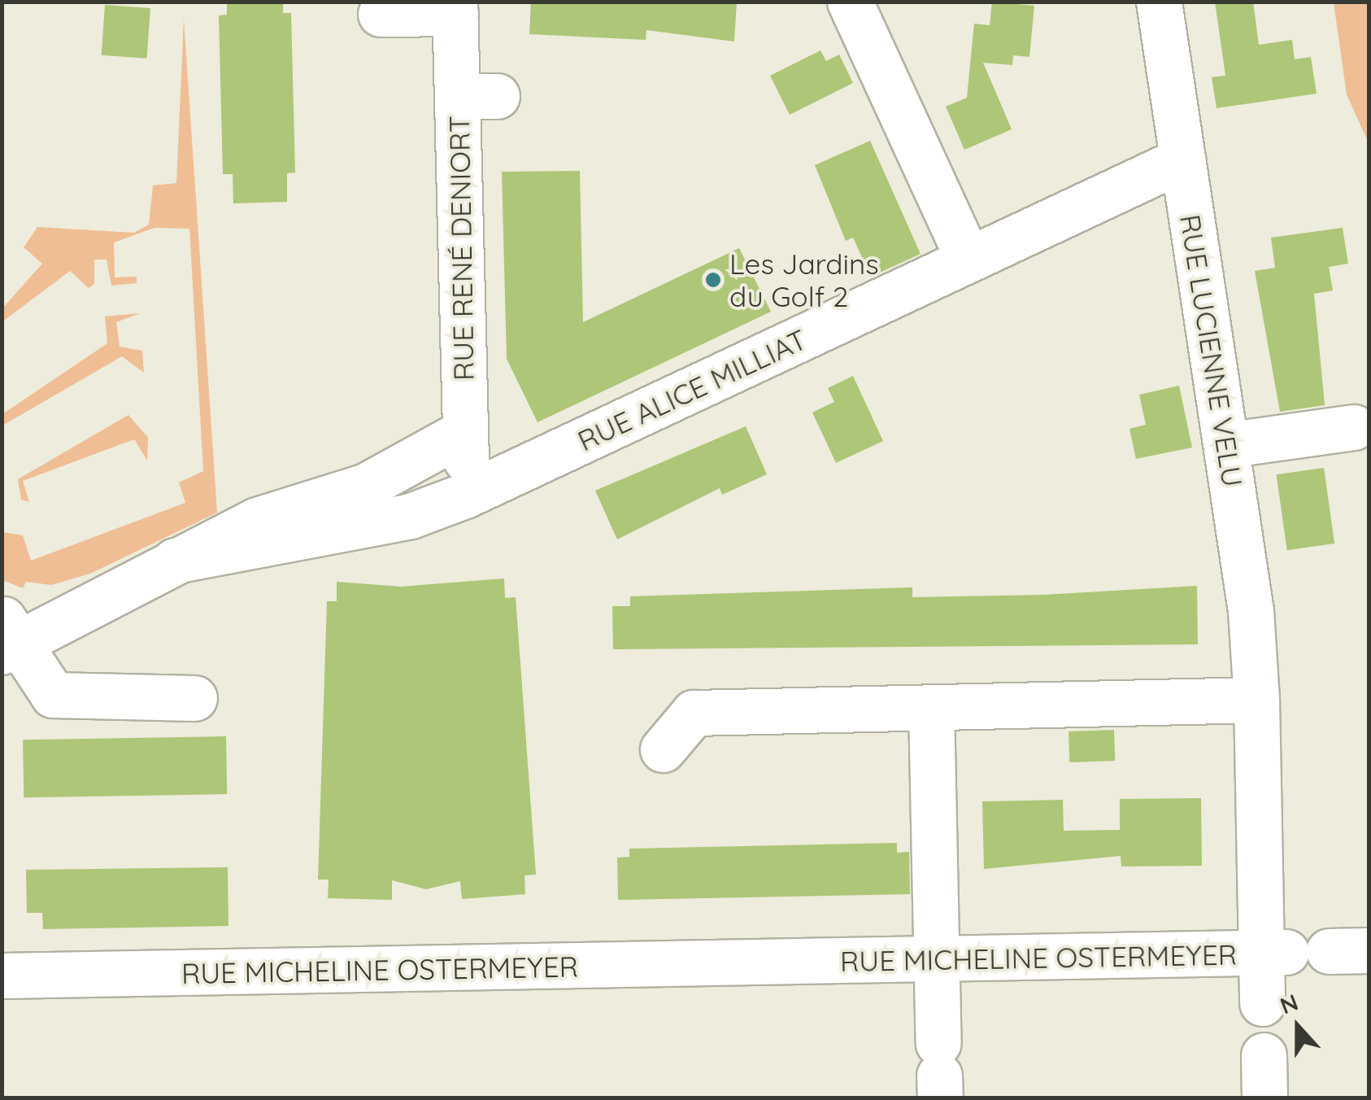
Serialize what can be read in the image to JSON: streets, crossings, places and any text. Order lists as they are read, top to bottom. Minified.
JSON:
{"streets":{"street":["RUE RENÉ DENIORT","RUE LUCIENNE VELU","RUE ALICE MILLIAT","RUE MICHELINE OSTERMEYER"]},"crossings":[["RUE RENÉ DENIORT","RUE ALICE MILLIAT"],["RUE LUCIENNE VELU","RUE ALICE MILLIAT"],["RUE LUCIENNE VELU","RUE MICHELINE OSTERMEYER"]],"places":["Les Jardins du Golf 2"],"north":"top"}
